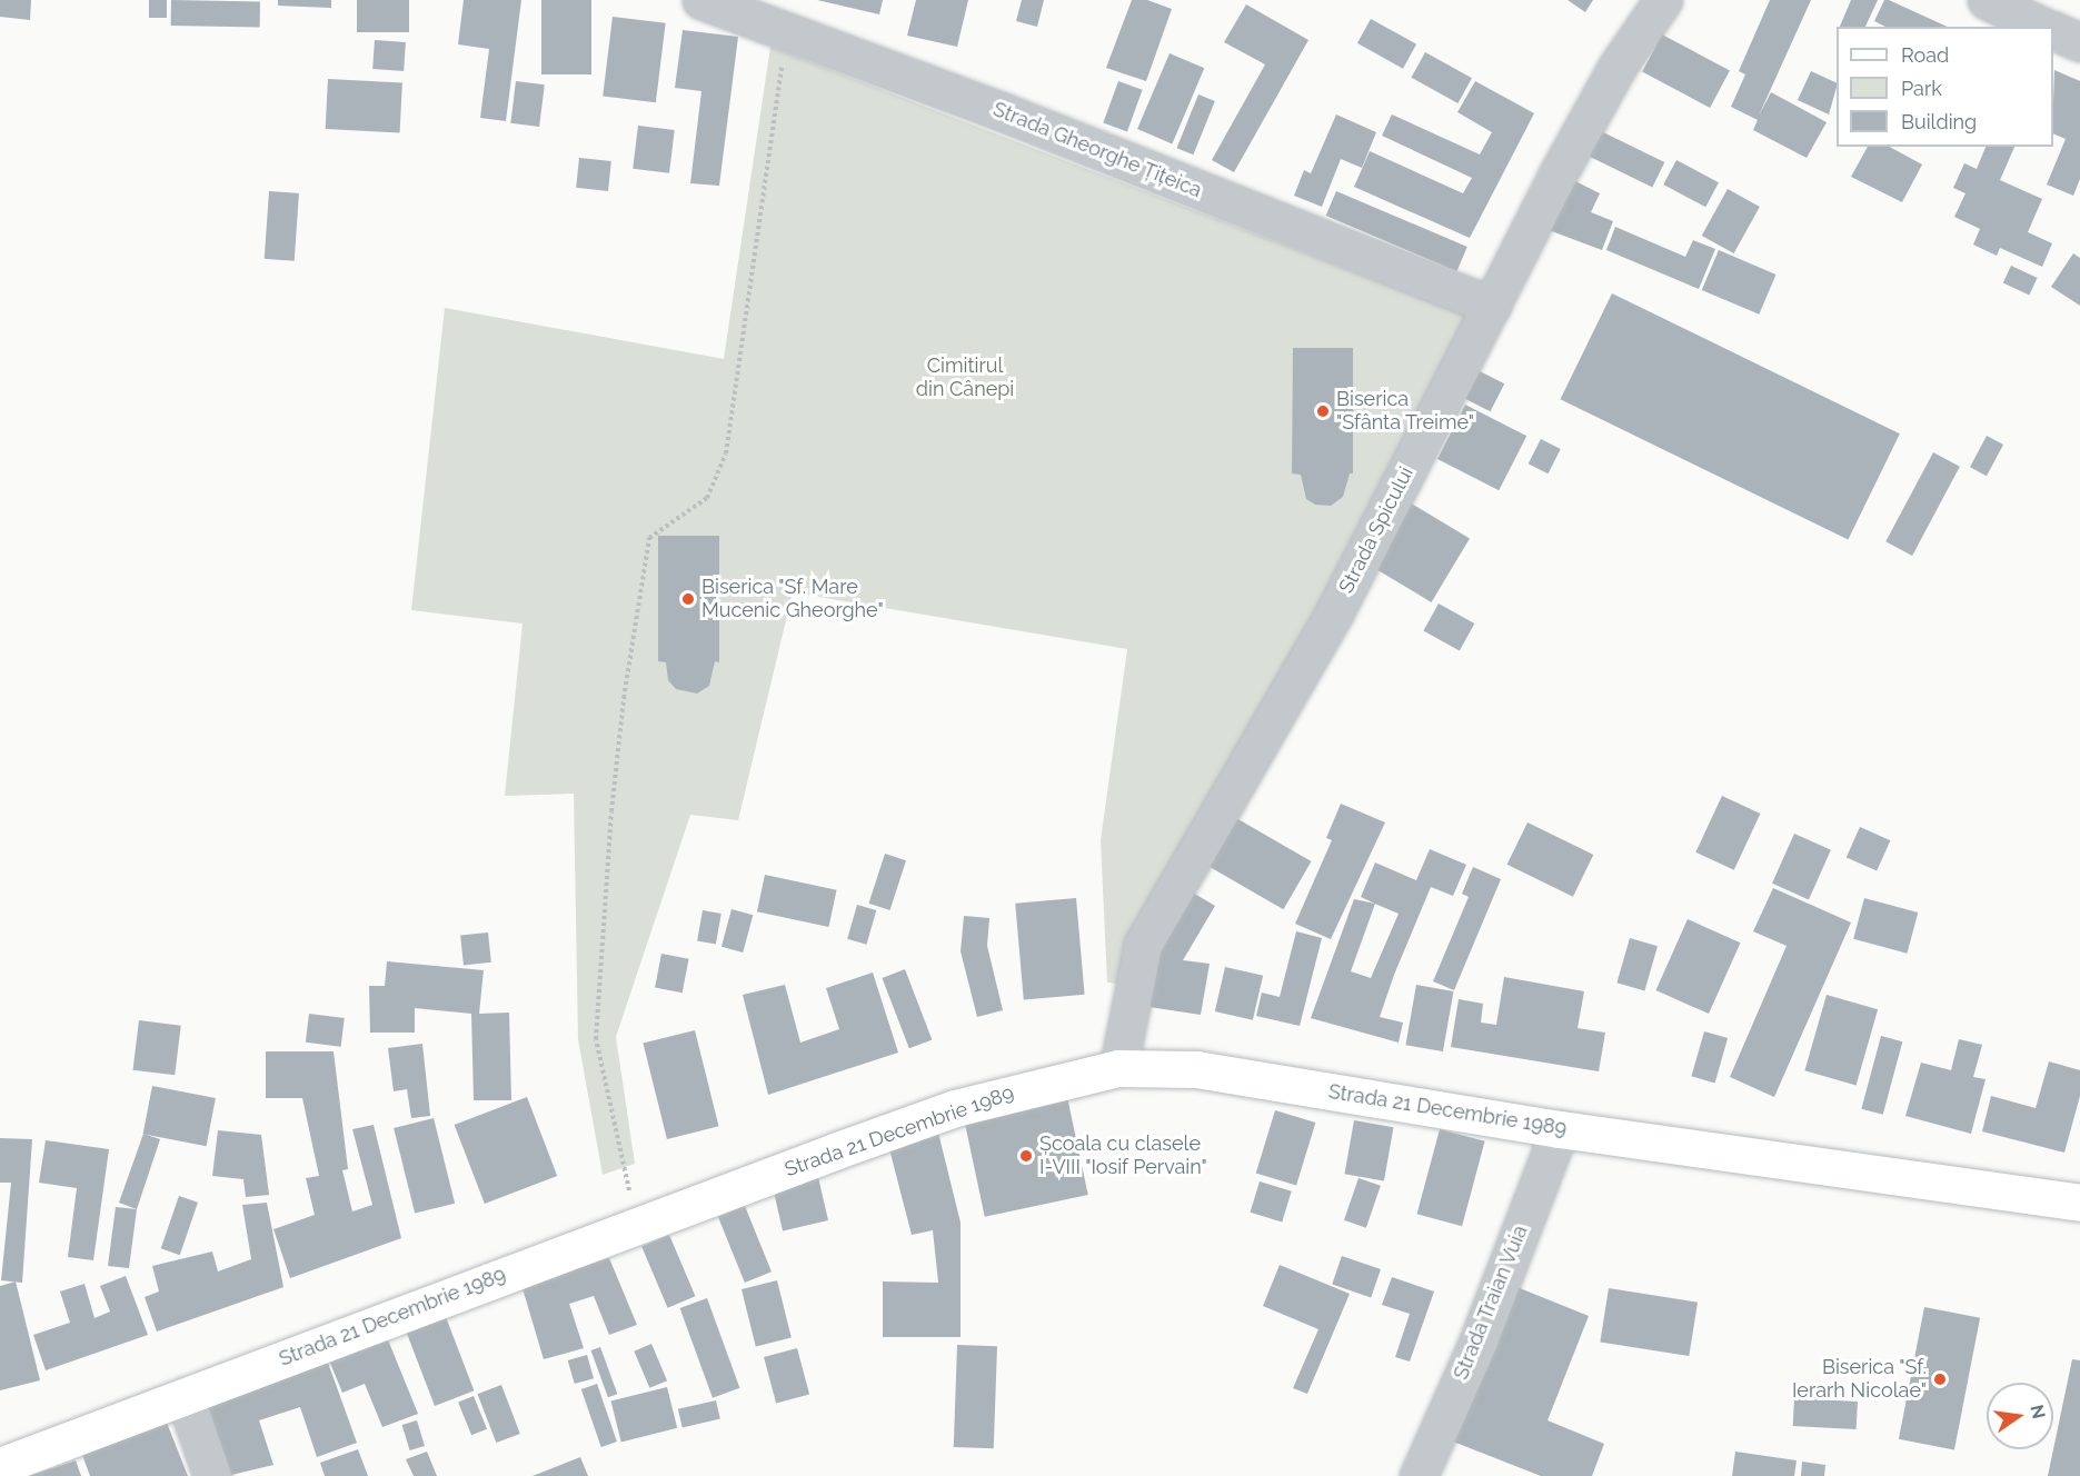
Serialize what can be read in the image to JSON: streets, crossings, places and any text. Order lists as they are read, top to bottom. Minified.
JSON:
{"streets":{"main road":["Strada 21 Decembrie 1989"],"street":["Strada Gheorghe Țițeica","Strada Spicului","Strada Traian Vuia"]},"crossings":[["Strada Gheorghe Țițeica","Strada Spicului"],["Strada Spicului","Strada 21 Decembrie 1989"],["Strada 21 Decembrie 1989","Strada Traian Vuia"]],"parks":["Cimitirul din Cânepi"],"places":["Biserica \"Sfânta Treime\"","Biserica \"Sf. Mare Mucenic Gheorghe\"","Școala cu clasele I-VIII \"Iosif Pervain\"","Biserica \"Sf. Ierarh Nicolae\""],"legend":["Road","Park","Building"],"north":"right"}
